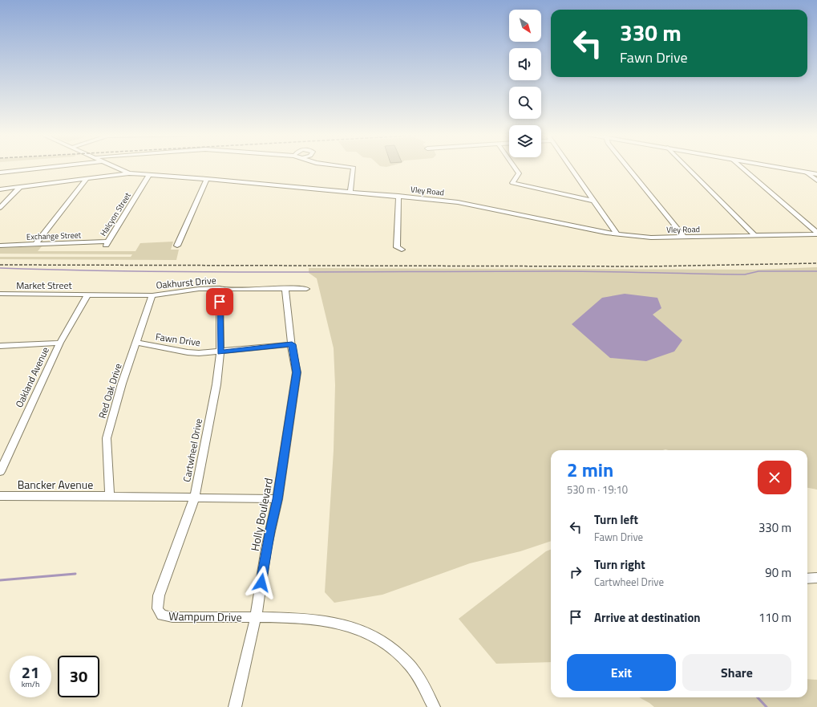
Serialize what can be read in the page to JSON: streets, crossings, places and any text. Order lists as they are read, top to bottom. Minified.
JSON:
{"streets":{"street":["Vley Road","Halcyon Street","Exchange Street","Oakhurst Drive","Market Street","Fawn Drive","Oakland Avenue","Red Oak Drive","Cartwheel Drive","Bancker Avenue","Holly Boulevard","Wampum Drive"]},"crossings":[["Vley Road","Halcyon Street"],["Halcyon Street","Exchange Street"],["Oakhurst Drive","Market Street"],["Oakhurst Drive","Oakland Avenue"],["Oakhurst Drive","Red Oak Drive"],["Oakhurst Drive","Cartwheel Drive"],["Oakhurst Drive","Holly Boulevard"],["Market Street","Oakland Avenue"],["Fawn Drive","Red Oak Drive"],["Fawn Drive","Cartwheel Drive"],["Fawn Drive","Holly Boulevard"],["Red Oak Drive","Bancker Avenue"],["Cartwheel Drive","Bancker Avenue"],["Cartwheel Drive","Wampum Drive"],["Bancker Avenue","Holly Boulevard"],["Holly Boulevard","Wampum Drive"]],"north":"bottom right","page":{"turn":["330 m","Fawn Drive"],"heading":["2 min","530 m · 19:10"],"list":[{"name":"Turn left","note":"Fawn Drive","value":"330 m"},{"name":"Turn right","note":"Cartwheel Drive","value":"90 m"},{"name":"Arrive at destination","value":"110 m"}],"buttons":["Exit","Share"],"speed":"21 km/h","limit":"30"}}
